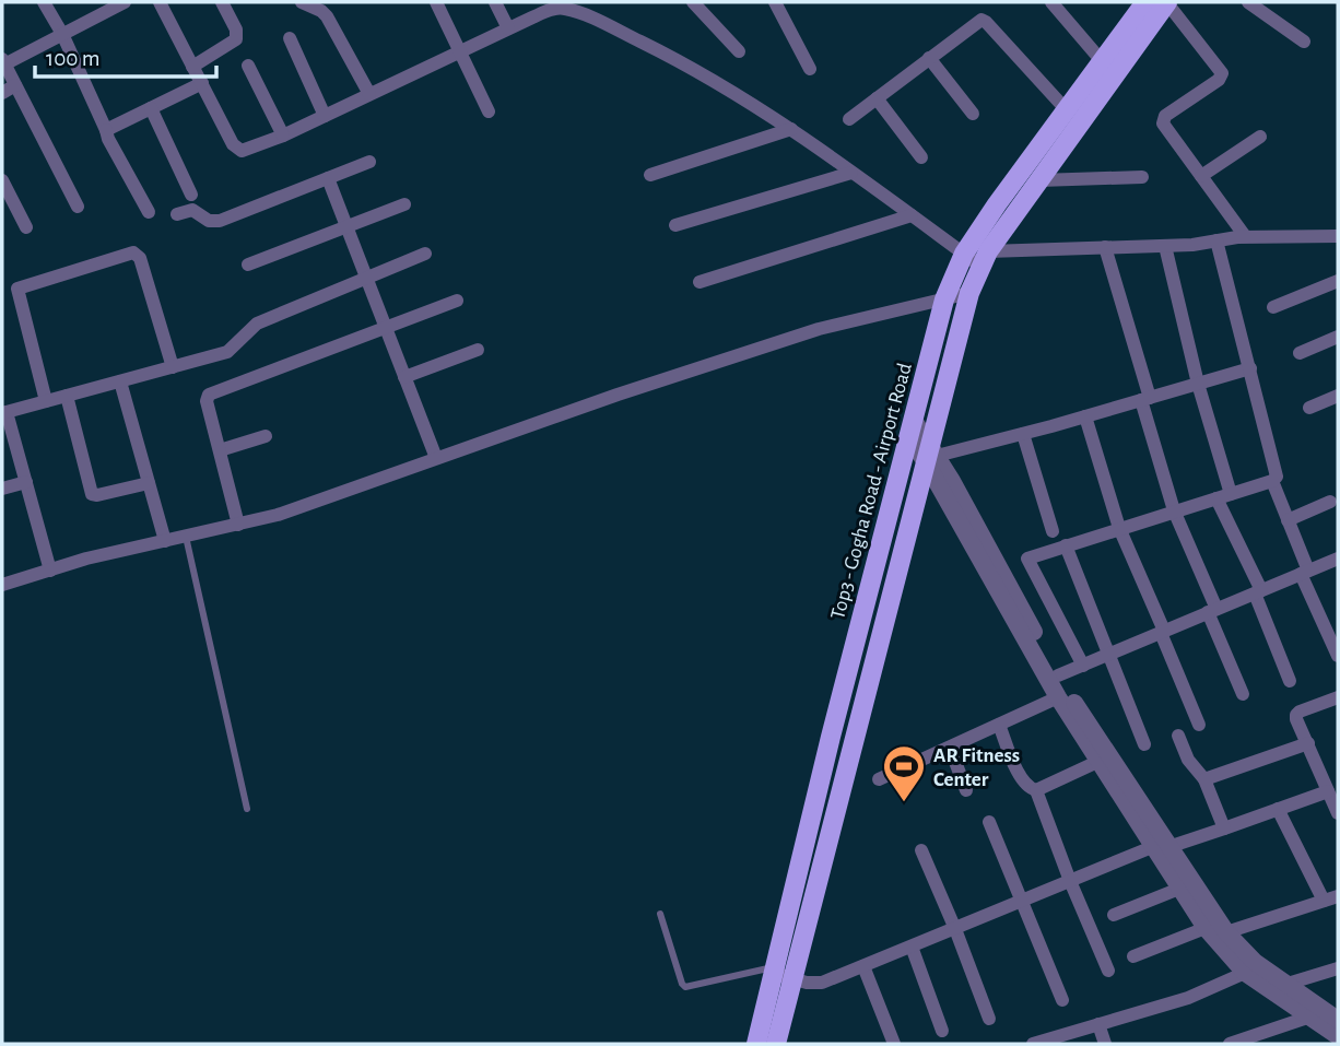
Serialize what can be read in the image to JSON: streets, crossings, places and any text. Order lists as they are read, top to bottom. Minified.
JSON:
{"streets":{"main road":["Top3 - Gogha Road - Airport Road"]},"places":{"sports":["AR Fitness Center"]},"scale_bar":"100 m"}
